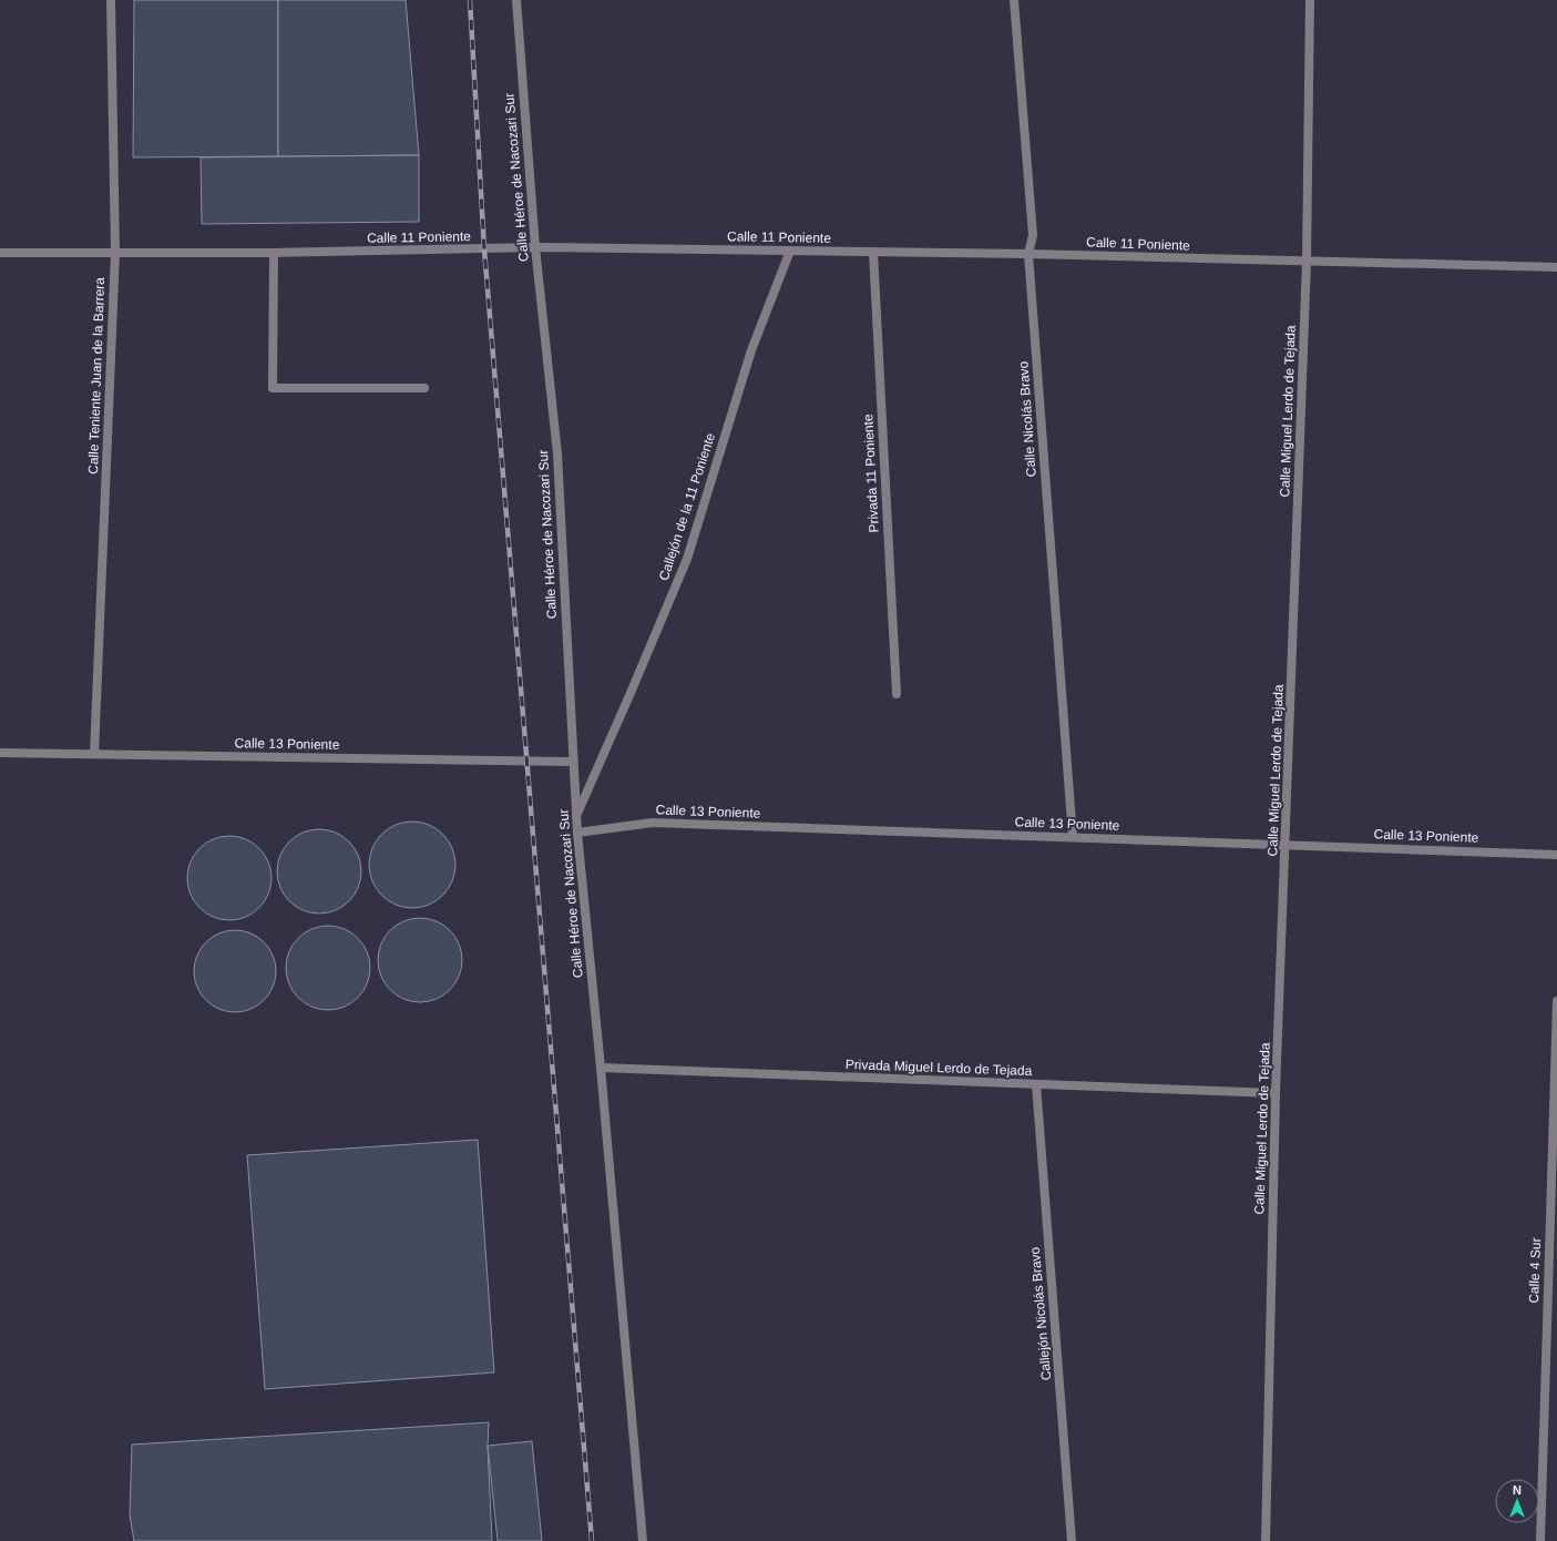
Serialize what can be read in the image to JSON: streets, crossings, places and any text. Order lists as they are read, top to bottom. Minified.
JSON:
{"streets":{"street":["Calle Héroe de Nacozari Sur","Calle 11 Poniente","Calle Teniente Juan de la Barrera","Calle Miguel Lerdo de Tejada","Calle Nicolás Bravo","Privada 11 Poniente","Callejón de la 11 Poniente","Calle 13 Poniente","Privada Miguel Lerdo de Tejada","Calle 4 Sur","Callejón Nicolás Bravo"]},"crossings":[["Calle Héroe de Nacozari Sur","Calle 11 Poniente"],["Calle Héroe de Nacozari Sur","Callejón de la 11 Poniente"],["Calle Héroe de Nacozari Sur","Calle 13 Poniente"],["Calle Héroe de Nacozari Sur","Privada Miguel Lerdo de Tejada"],["Calle 11 Poniente","Calle Teniente Juan de la Barrera"],["Calle 11 Poniente","Calle Miguel Lerdo de Tejada"],["Calle 11 Poniente","Calle Nicolás Bravo"],["Calle 11 Poniente","Privada 11 Poniente"],["Calle 11 Poniente","Callejón de la 11 Poniente"],["Calle Teniente Juan de la Barrera","Calle 13 Poniente"],["Calle Miguel Lerdo de Tejada","Calle 13 Poniente"],["Calle Miguel Lerdo de Tejada","Privada Miguel Lerdo de Tejada"],["Calle Nicolás Bravo","Calle 13 Poniente"],["Privada Miguel Lerdo de Tejada","Callejón Nicolás Bravo"]],"north":"top"}
